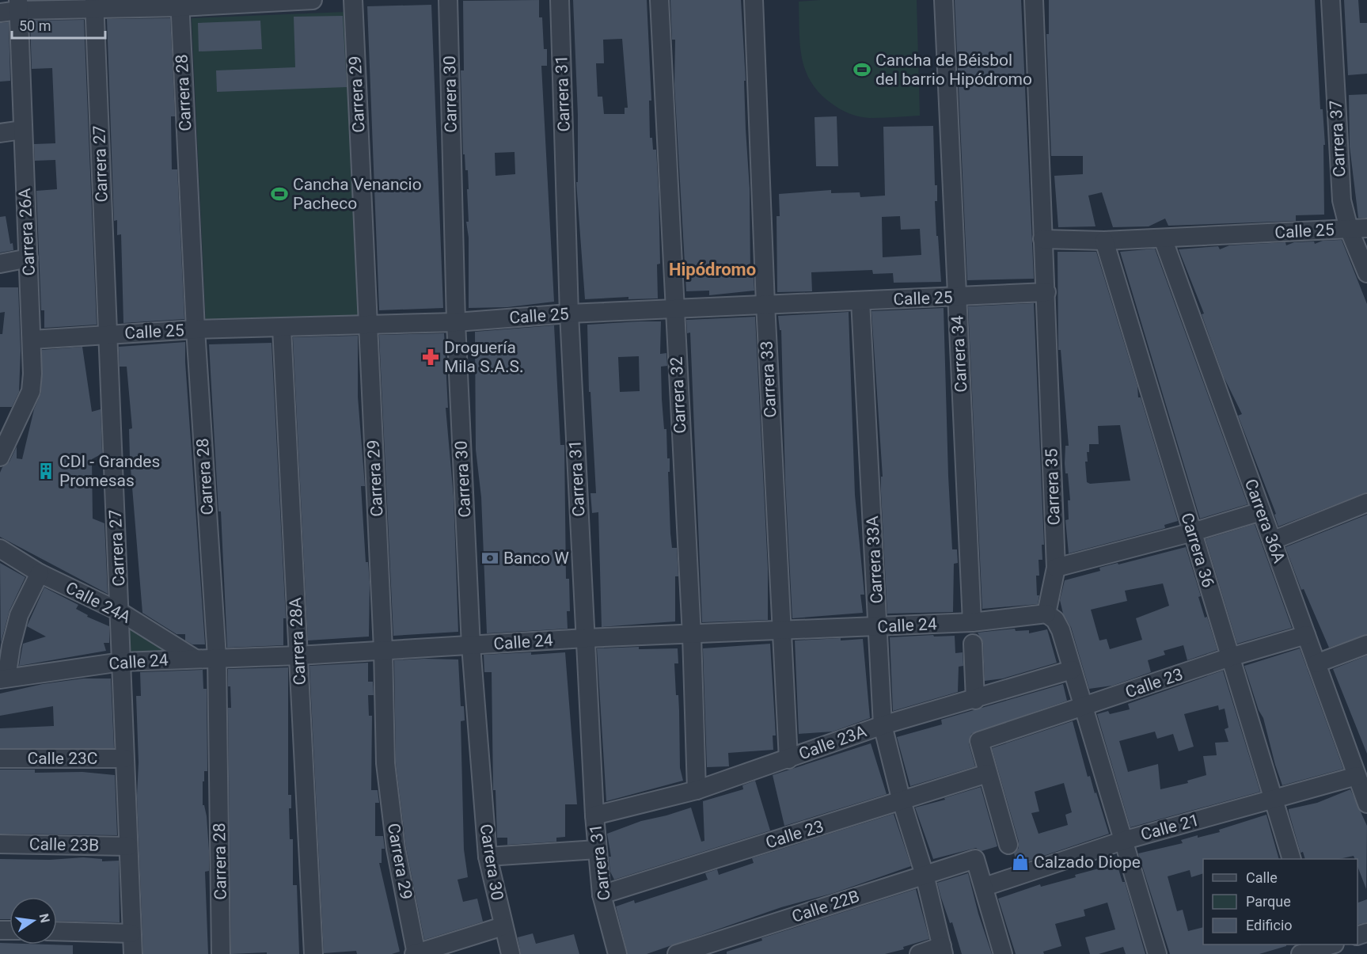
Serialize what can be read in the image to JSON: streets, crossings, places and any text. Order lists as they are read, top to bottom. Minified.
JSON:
{"streets":{"street":["Carrera 28","Carrera 31","Carrera 29","Carrera 30","Carrera 37","Carrera 27","Calle 25","Carrera 26A","Carrera 34","Carrera 33","Carrera 32","Carrera 35","Carrera 36A","Carrera 36","Carrera 33A","Calle 24A","Calle 24","Carrera 28A","Calle 23","Calle 23A","Calle 23C","Calle 21","Calle 23B","Calle 22B"]},"crossings":[["Carrera 28","Calle 25"],["Carrera 28","Calle 24"],["Carrera 31","Calle 25"],["Carrera 31","Calle 24"],["Carrera 31","Calle 23"],["Carrera 31","Calle 23A"],["Carrera 29","Calle 25"],["Carrera 29","Calle 24"],["Carrera 30","Calle 25"],["Carrera 30","Calle 24"],["Carrera 37","Calle 25"],["Carrera 27","Calle 25"],["Carrera 27","Calle 24A"],["Carrera 27","Calle 24"],["Carrera 27","Calle 23C"],["Carrera 27","Calle 23B"],["Calle 25","Carrera 26A"],["Calle 25","Carrera 34"],["Calle 25","Carrera 33"],["Calle 25","Carrera 32"],["Calle 25","Carrera 35"],["Calle 25","Carrera 36A"],["Calle 25","Carrera 36"],["Calle 25","Carrera 33A"],["Calle 25","Carrera 28A"],["Carrera 34","Calle 24"],["Carrera 33","Calle 24"],["Carrera 33","Calle 23A"],["Carrera 32","Calle 24"],["Carrera 32","Calle 23A"],["Carrera 35","Calle 24"],["Carrera 36A","Calle 23"],["Carrera 36A","Calle 21"],["Carrera 36","Calle 23"],["Carrera 36","Calle 21"],["Carrera 33A","Calle 24"],["Carrera 33A","Calle 23"],["Carrera 33A","Calle 23A"],["Carrera 33A","Calle 22B"],["Calle 24A","Calle 24"],["Calle 24","Carrera 28A"],["Calle 21","Calle 22B"]],"districts":["Hipódromo"],"places":{"sports":["Cancha de Béisbol del barrio Hipódromo","Cancha Venancio Pacheco"],"pharmacy":["Droguería Mila S.A.S."],"building":["CDI - Grandes Promesas"],"bank":["Banco W"],"shop":["Calzado Diope"]},"legend":["Calle","Parque","Edificio"],"scale_bar":"50 m","north":"right"}
